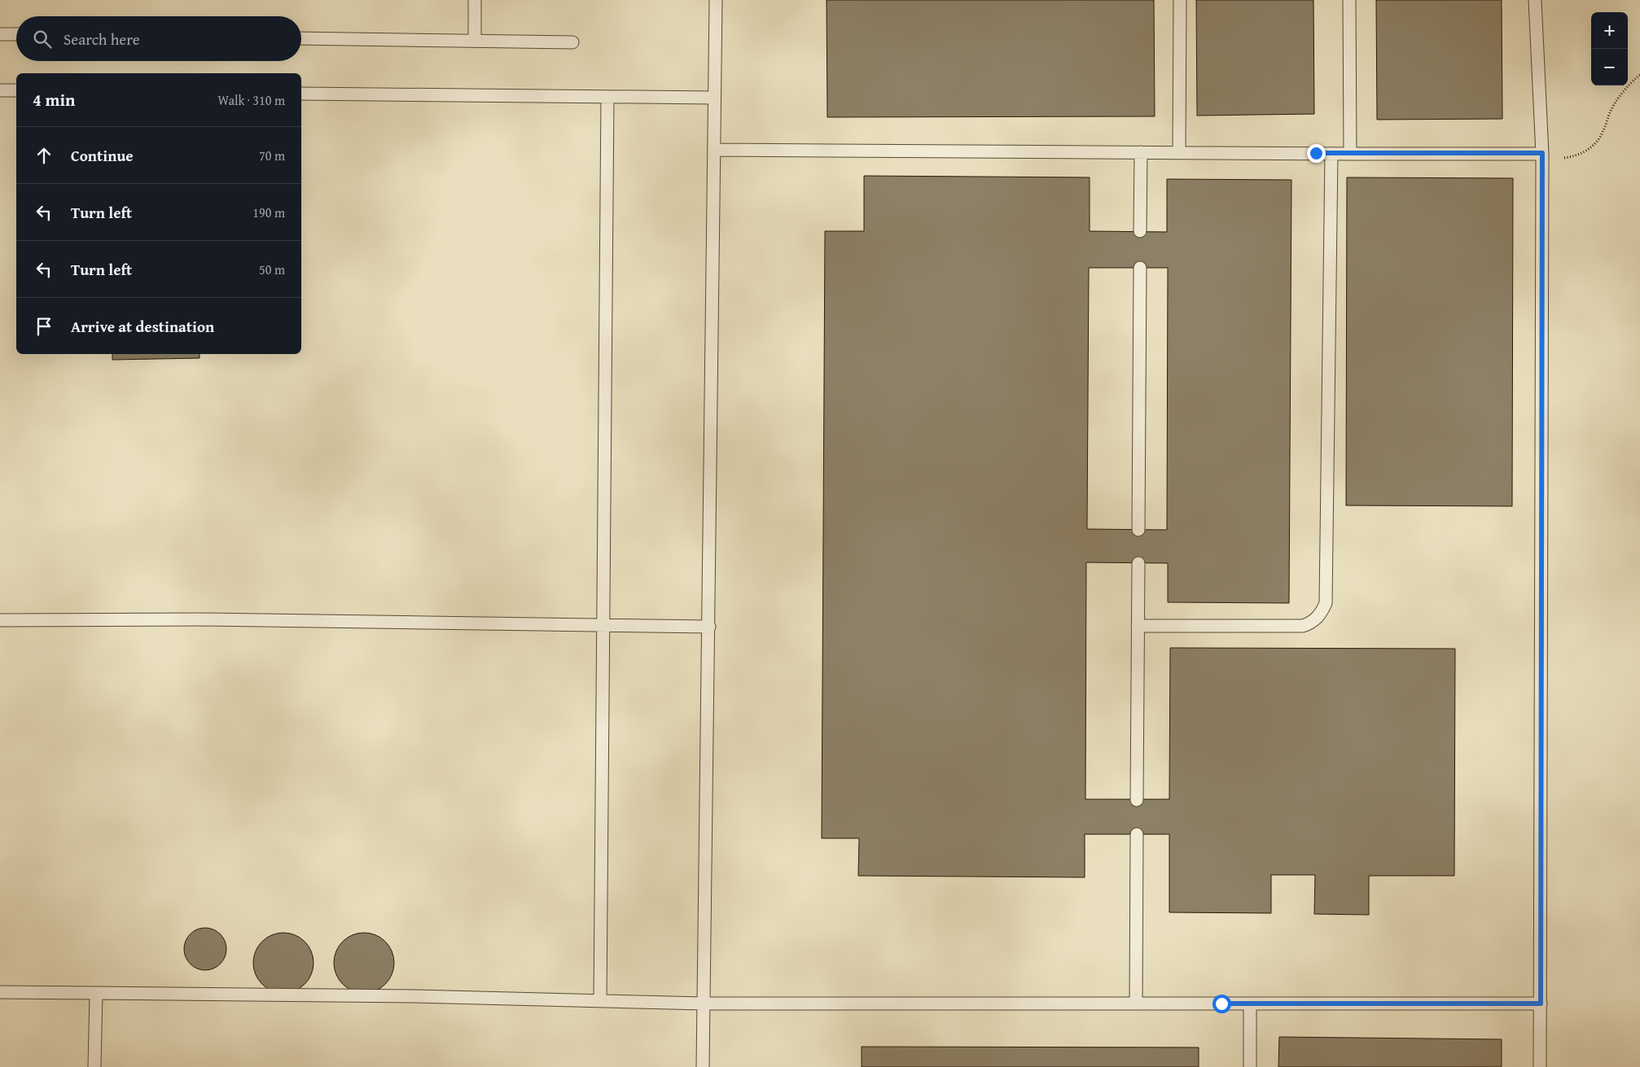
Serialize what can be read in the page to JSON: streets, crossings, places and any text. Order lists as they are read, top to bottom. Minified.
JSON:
{"page":{"map_buttons":["+","−"],"search":"Search here","heading":["4 min","Walk · 310 m"],"list":[["Continue","70 m"],["Turn left","190 m"],["Turn left","50 m"],"Arrive at destination"]}}
